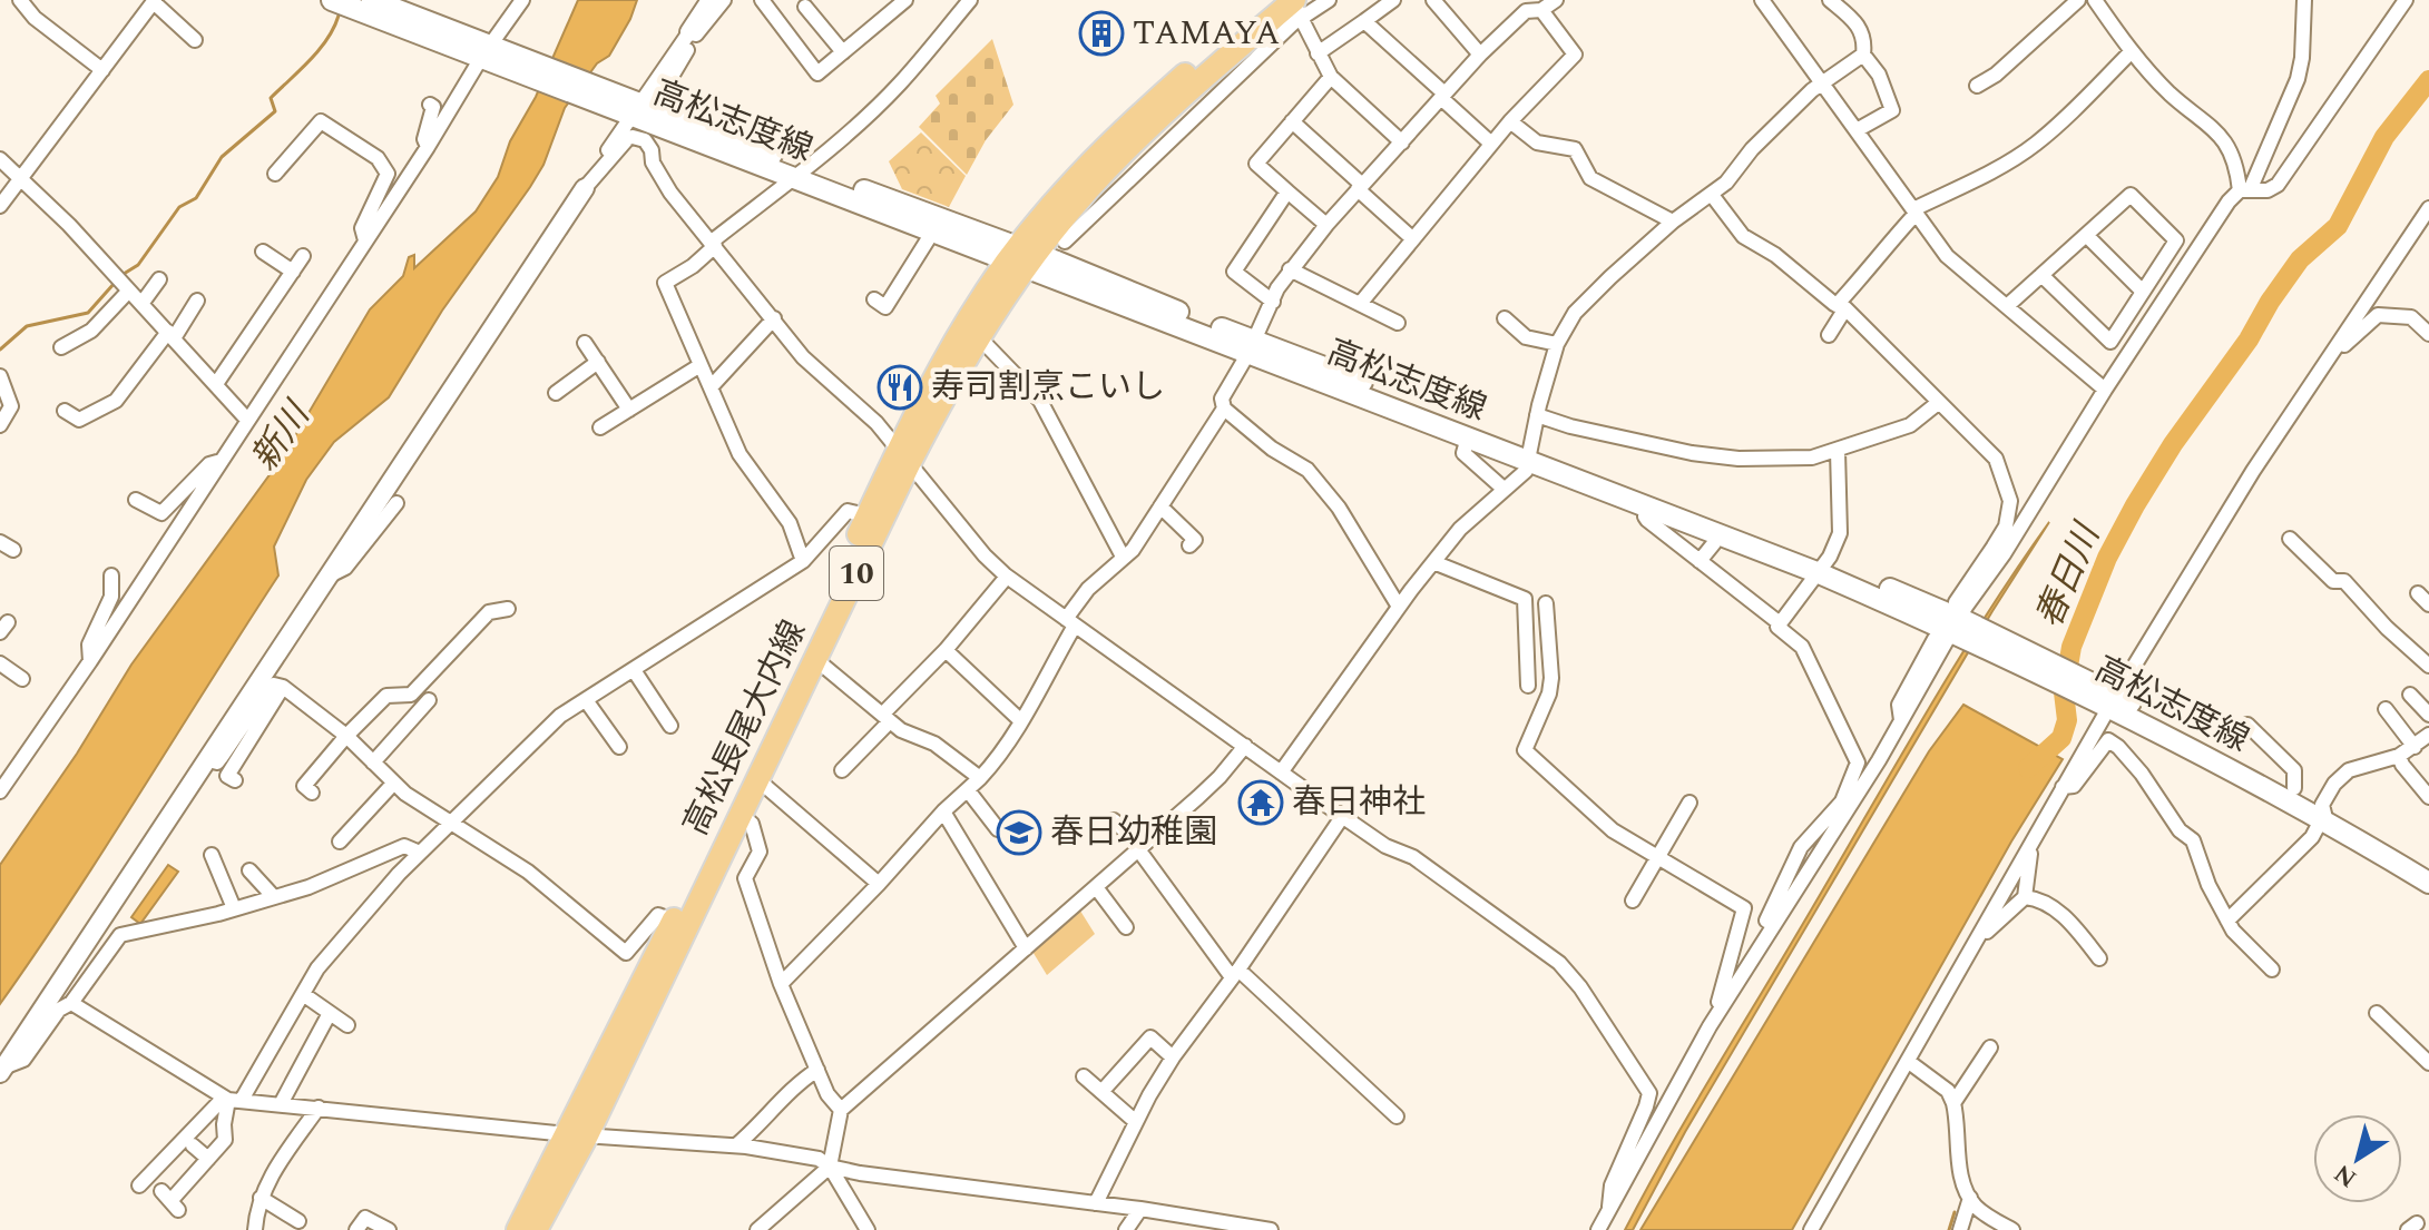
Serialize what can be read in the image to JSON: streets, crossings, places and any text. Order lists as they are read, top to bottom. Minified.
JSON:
{"streets":{"main road":["高松志度線","10","高松長尾大内線"]},"crossings":[["高松志度線","高松長尾大内線"]],"water":["新川","春日川"],"places":{"building":["TAMAYA"],"restaurant":["寿司割烹こいし"],"temple":["春日神社"],"school or university":["春日幼稚園"]},"north":"bottom left"}
